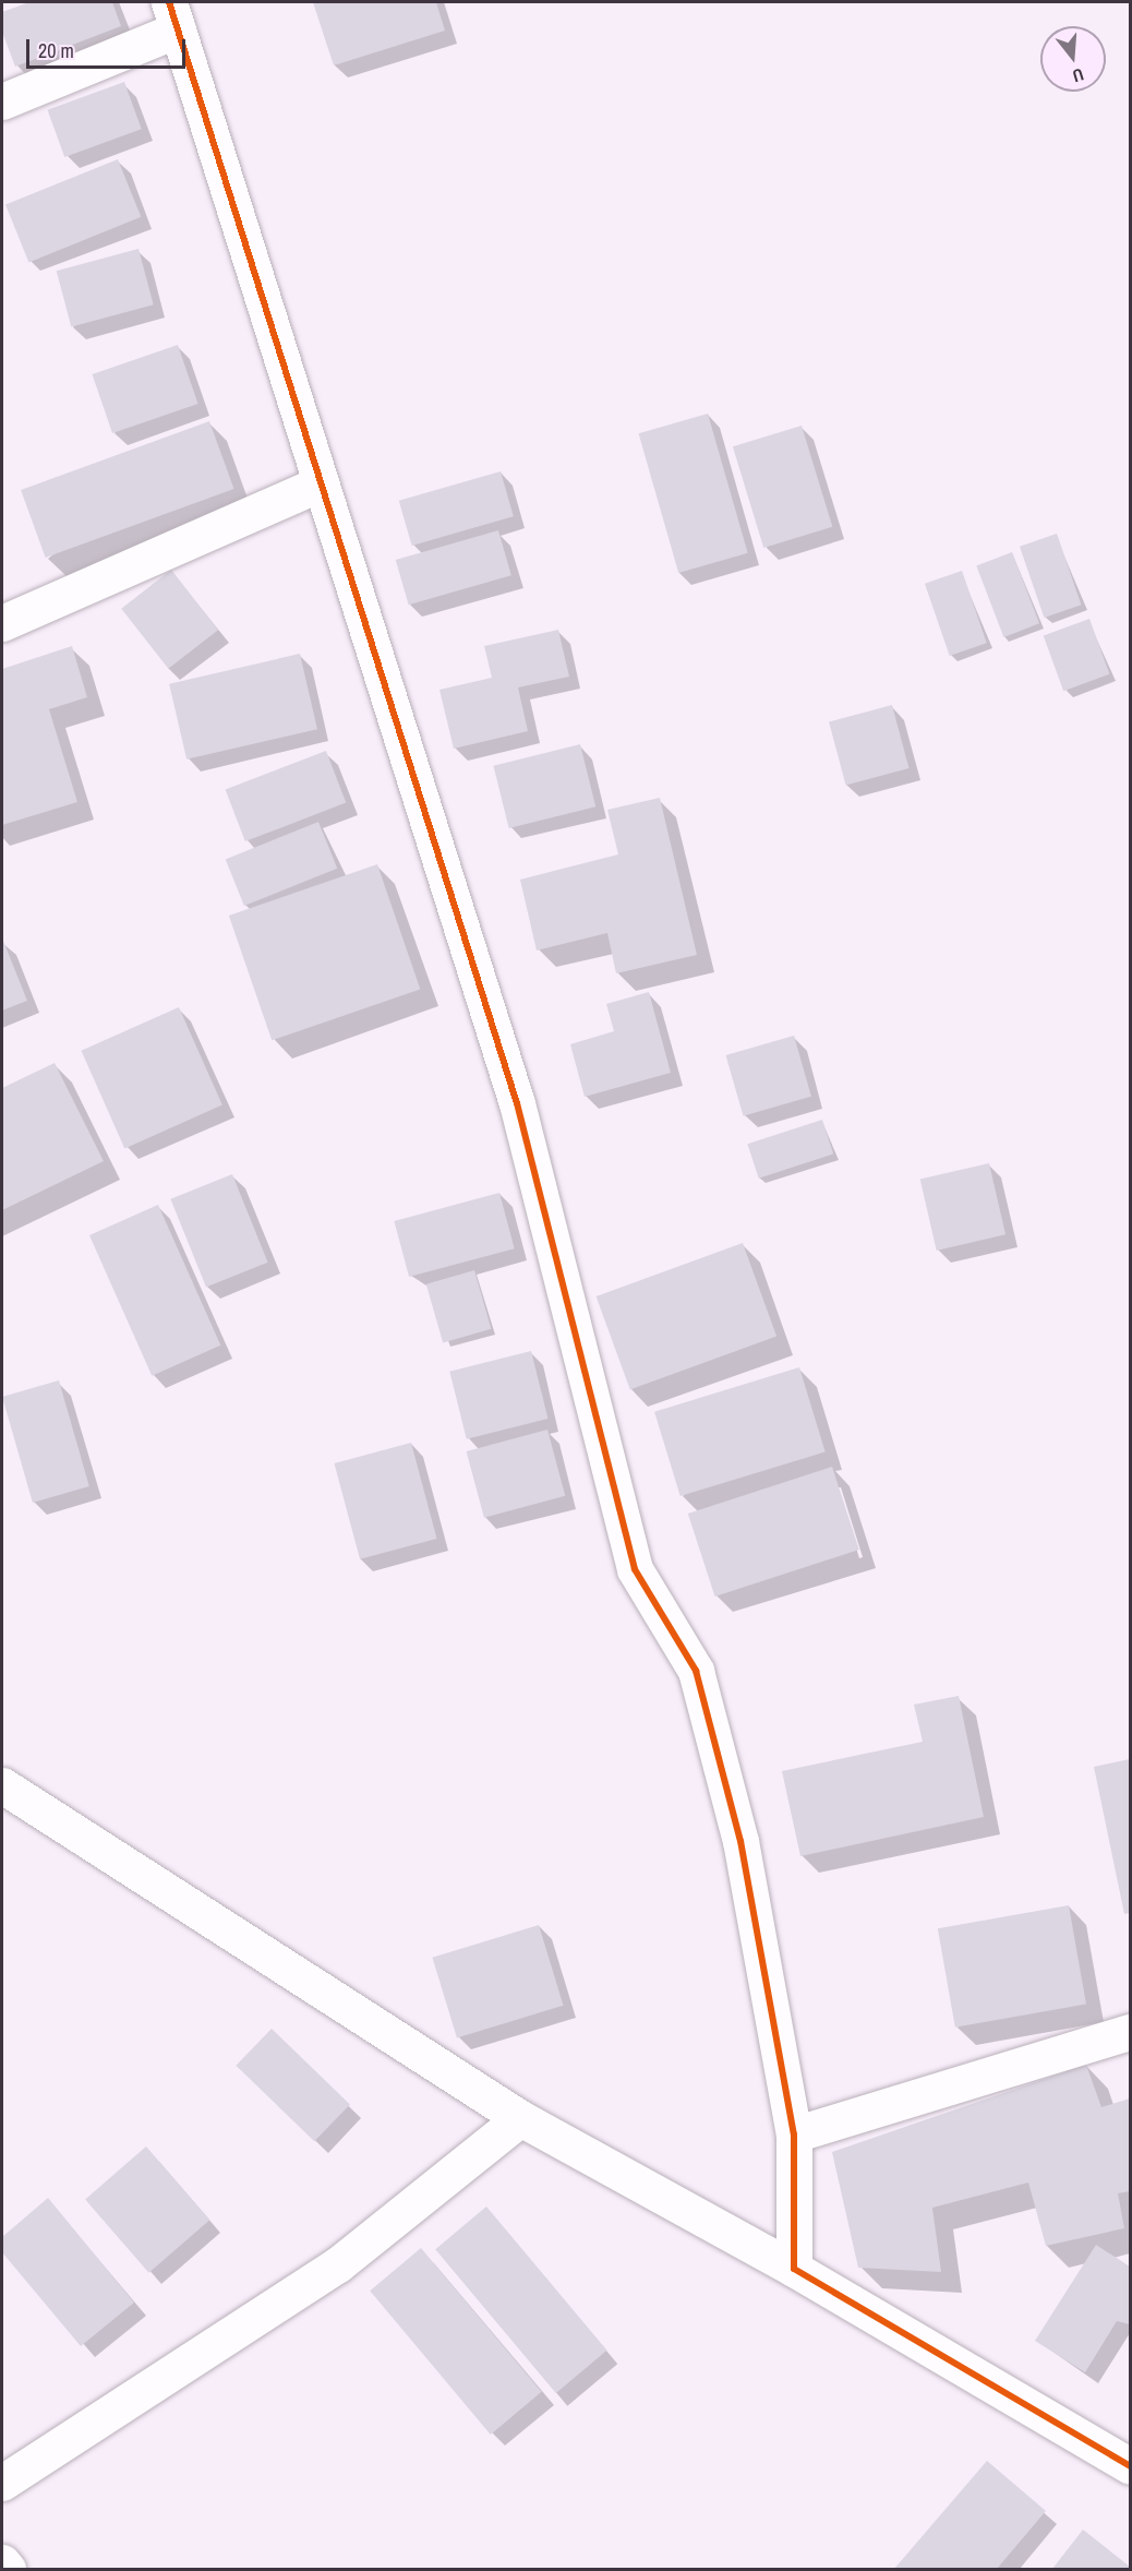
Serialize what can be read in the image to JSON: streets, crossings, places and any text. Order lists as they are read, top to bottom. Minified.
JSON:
{"scale_bar":"20 m","north":"bottom"}
